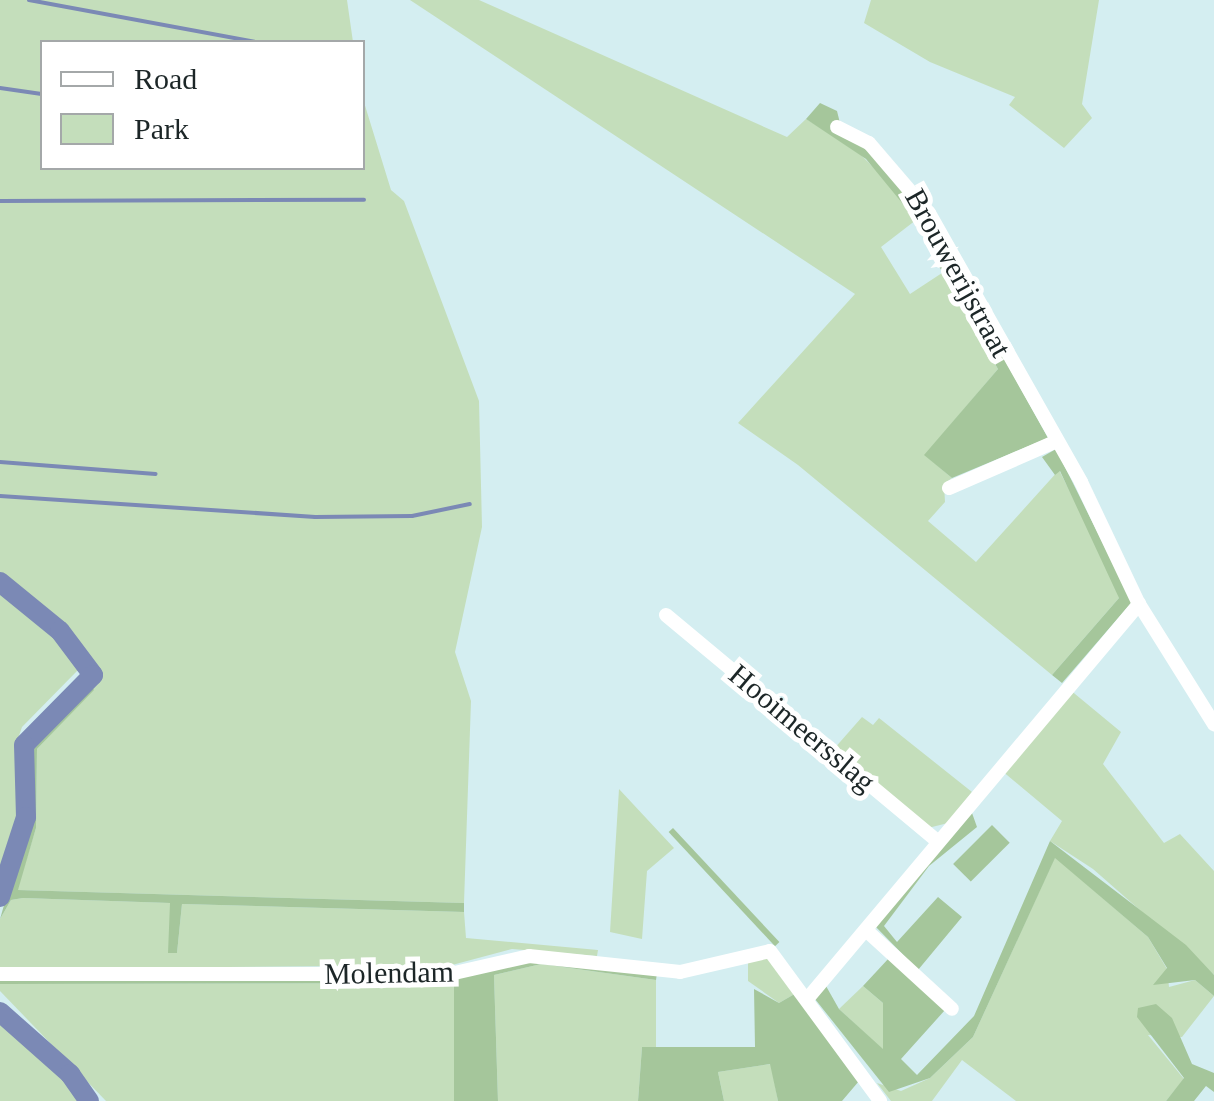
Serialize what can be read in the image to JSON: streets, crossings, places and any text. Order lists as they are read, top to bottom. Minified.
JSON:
{"streets":{"street":["Brouwerijstraat","Hooimeersslag","Molendam"]},"legend":["Road","Park"]}
